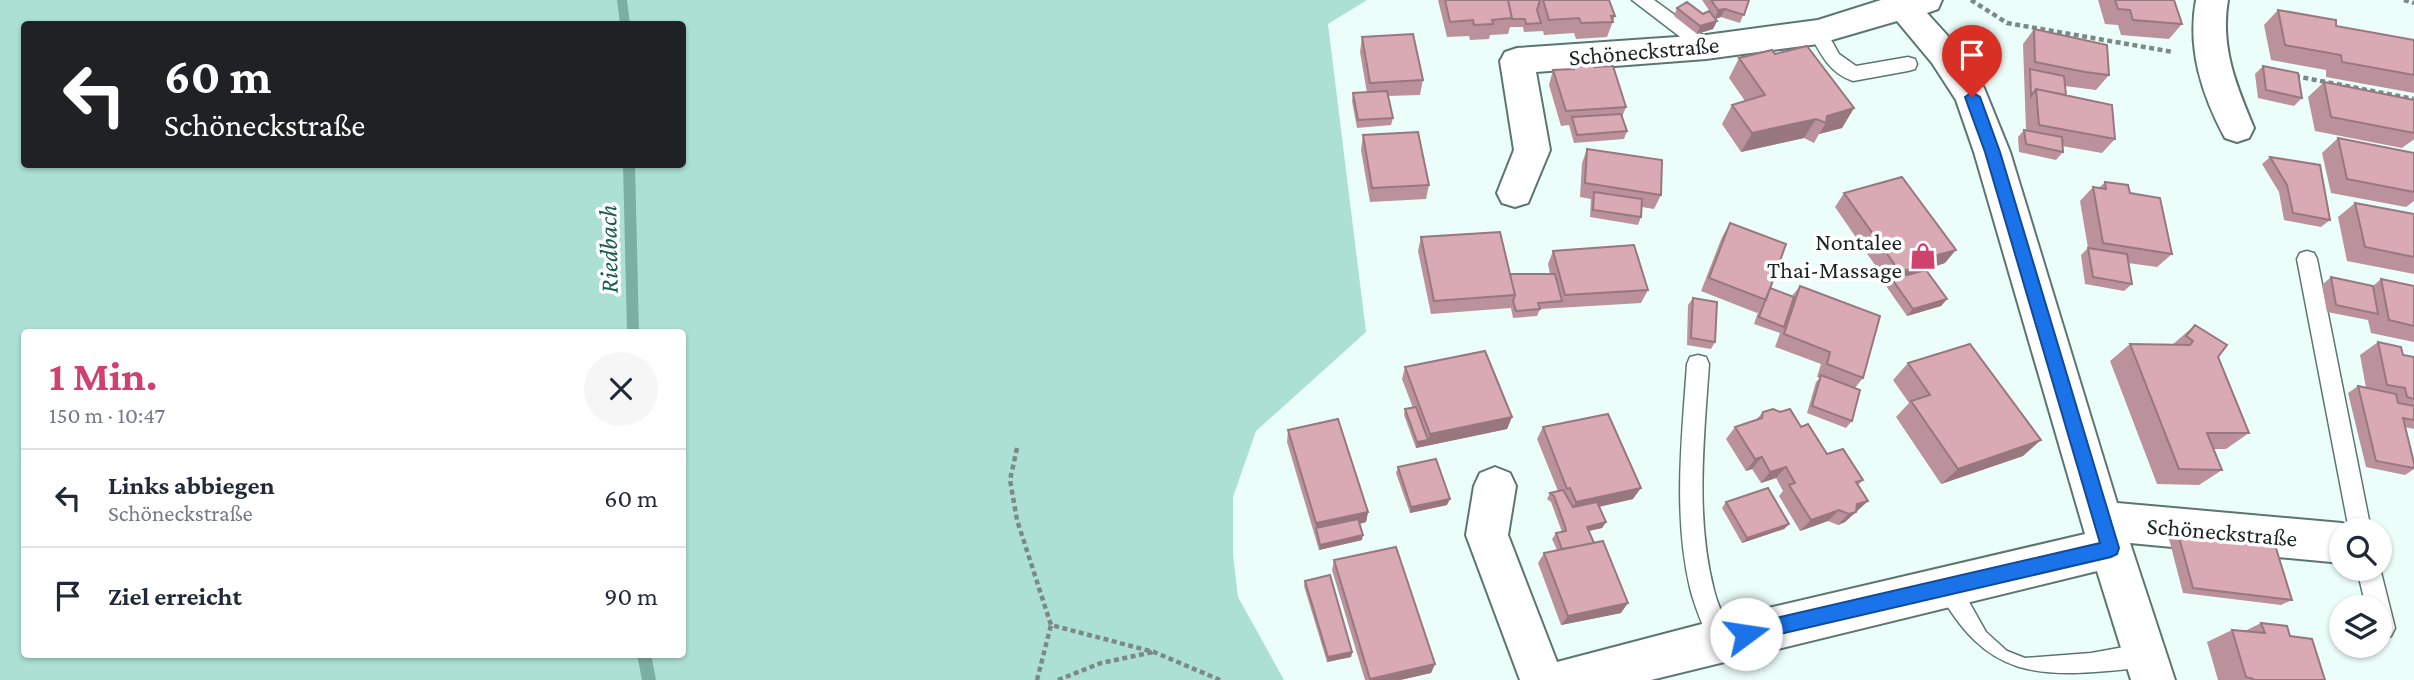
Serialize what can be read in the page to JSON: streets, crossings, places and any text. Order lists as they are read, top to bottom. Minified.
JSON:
{"streets":{"street":["Schöneckstraße"]},"water":["Riedbach"],"places":{"shop":["Nontalee Thai-Massage"]},"page":{"turn":["60 m","Schöneckstraße"],"heading":["1 Min.","150 m · 10:47"],"list":[{"name":"Links abbiegen","note":"Schöneckstraße","value":"60 m"},{"name":"Ziel erreicht","value":"90 m"}]}}
